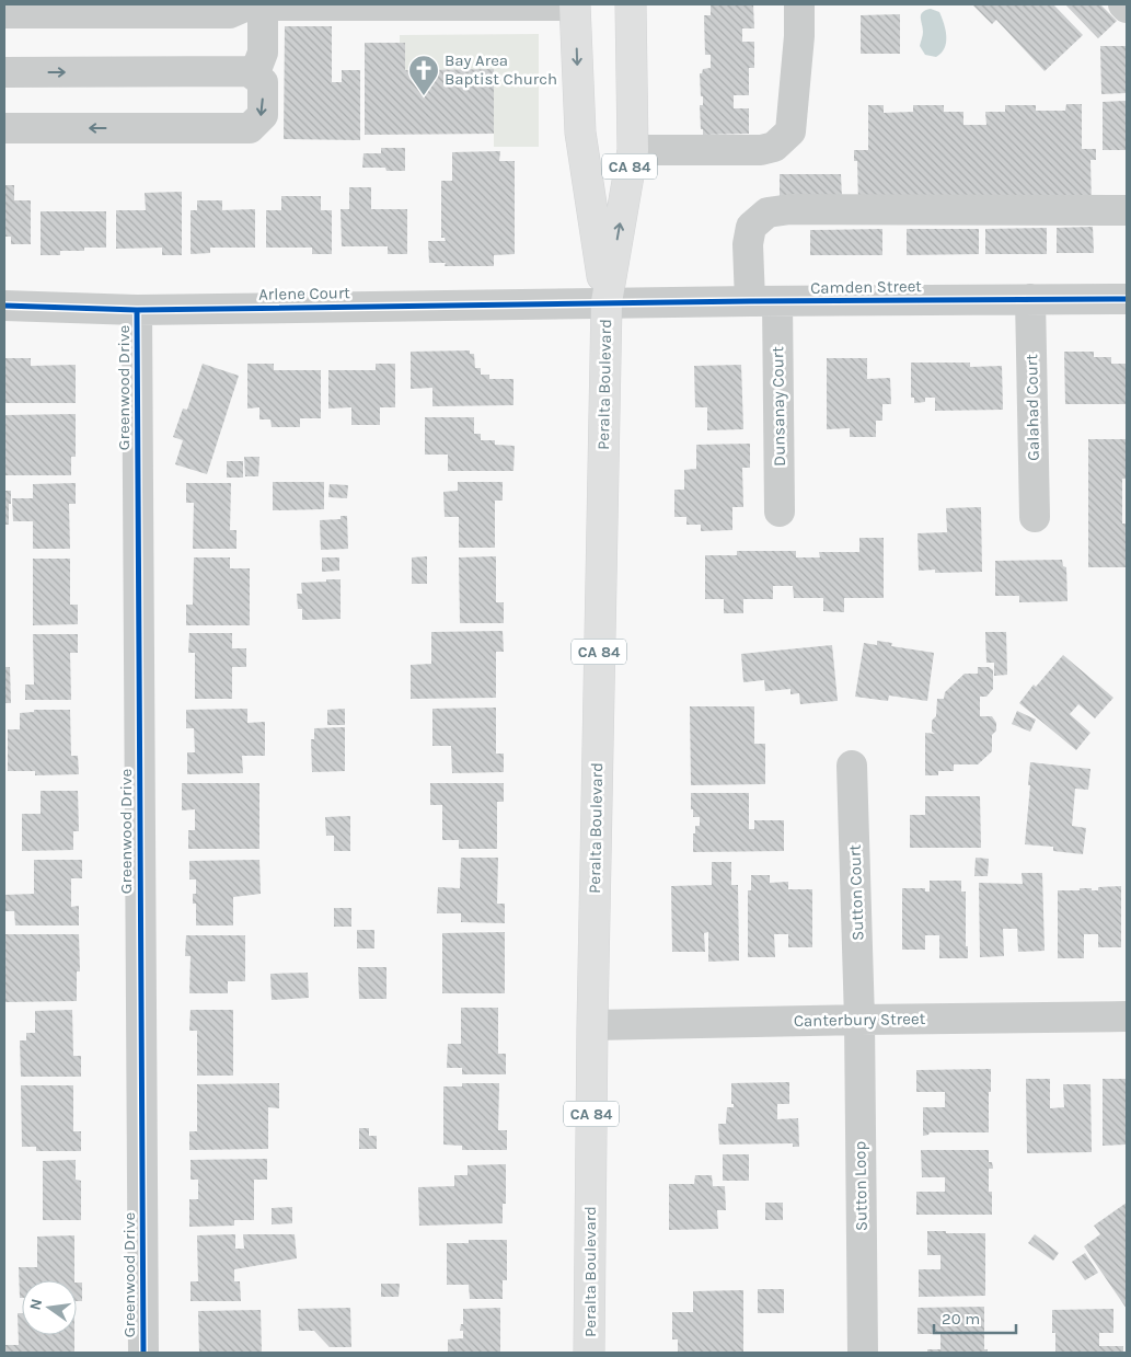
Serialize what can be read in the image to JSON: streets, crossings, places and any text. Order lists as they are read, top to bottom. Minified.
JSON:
{"streets":{"main road":["CA 84","Peralta Boulevard"],"street":["Camden Street","Arlene Court","Greenwood Drive","Dunsanay Court","Galahad Court","Sutton Court","Canterbury Street","Sutton Loop"]},"crossings":[["Camden Street","Arlene Court"],["Camden Street","Peralta Boulevard"],["Camden Street","Dunsanay Court"],["Camden Street","Galahad Court"],["Arlene Court","Peralta Boulevard"],["Arlene Court","Greenwood Drive"],["Peralta Boulevard","Canterbury Street"],["Sutton Court","Canterbury Street"],["Sutton Court","Sutton Loop"],["Canterbury Street","Sutton Loop"]],"places":{"church":["Bay Area Baptist Church"]},"scale_bar":"20 m","north":"left"}
